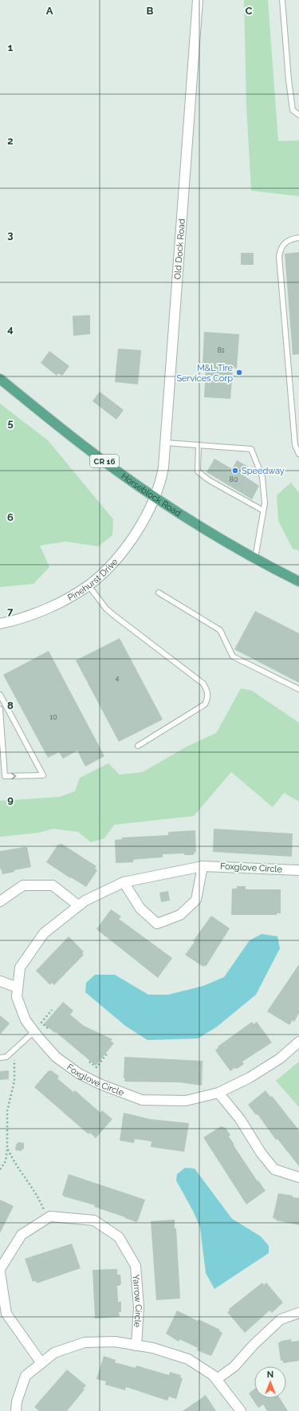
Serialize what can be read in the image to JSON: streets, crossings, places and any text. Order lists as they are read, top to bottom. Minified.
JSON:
{"streets":{"main road":["CR 16","Horseblock Road"],"street":["Old Dock Road","Pinehurst Drive","Foxglove Circle","Yarrow Circle"]},"crossings":[["Old Dock Road","Horseblock Road"],["Old Dock Road","Pinehurst Drive"],["Horseblock Road","Pinehurst Drive"]],"places":["M&L Tire Services Corp","Speedway"],"house_numbers":["81","80","4","10"],"north":"top","grid":{"columns":["A","B","C"],"rows":["1","2","3","4","5","6","7","8","9"]}}
